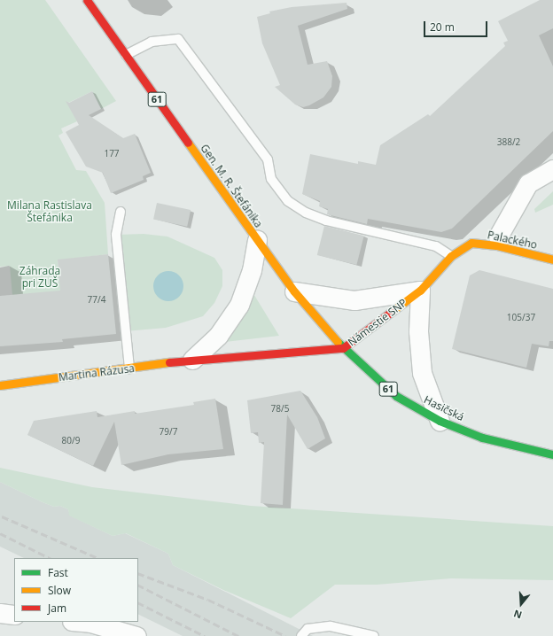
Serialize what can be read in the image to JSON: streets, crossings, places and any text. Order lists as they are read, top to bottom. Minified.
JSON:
{"streets":{"main road":["61","Gen. M. R. Štefánika","Palackého","Námestie SNP","Martina Rázusa","Hasičská"]},"crossings":[["61","Gen. M. R. Štefánika"],["Gen. M. R. Štefánika","Námestie SNP"],["Palackého","Námestie SNP"],["Námestie SNP","Martina Rázusa"],["Námestie SNP","Hasičská"],["Martina Rázusa","Hasičská"]],"parks":["Milana Rastislava Štefánika","Záhrada pri ZUŠ"],"house_numbers":["388/2","177","77/4","105/37","78/5","79/7","80/9"],"legend":["Fast","Slow","Jam"],"scale_bar":"20 m","north":"bottom"}
